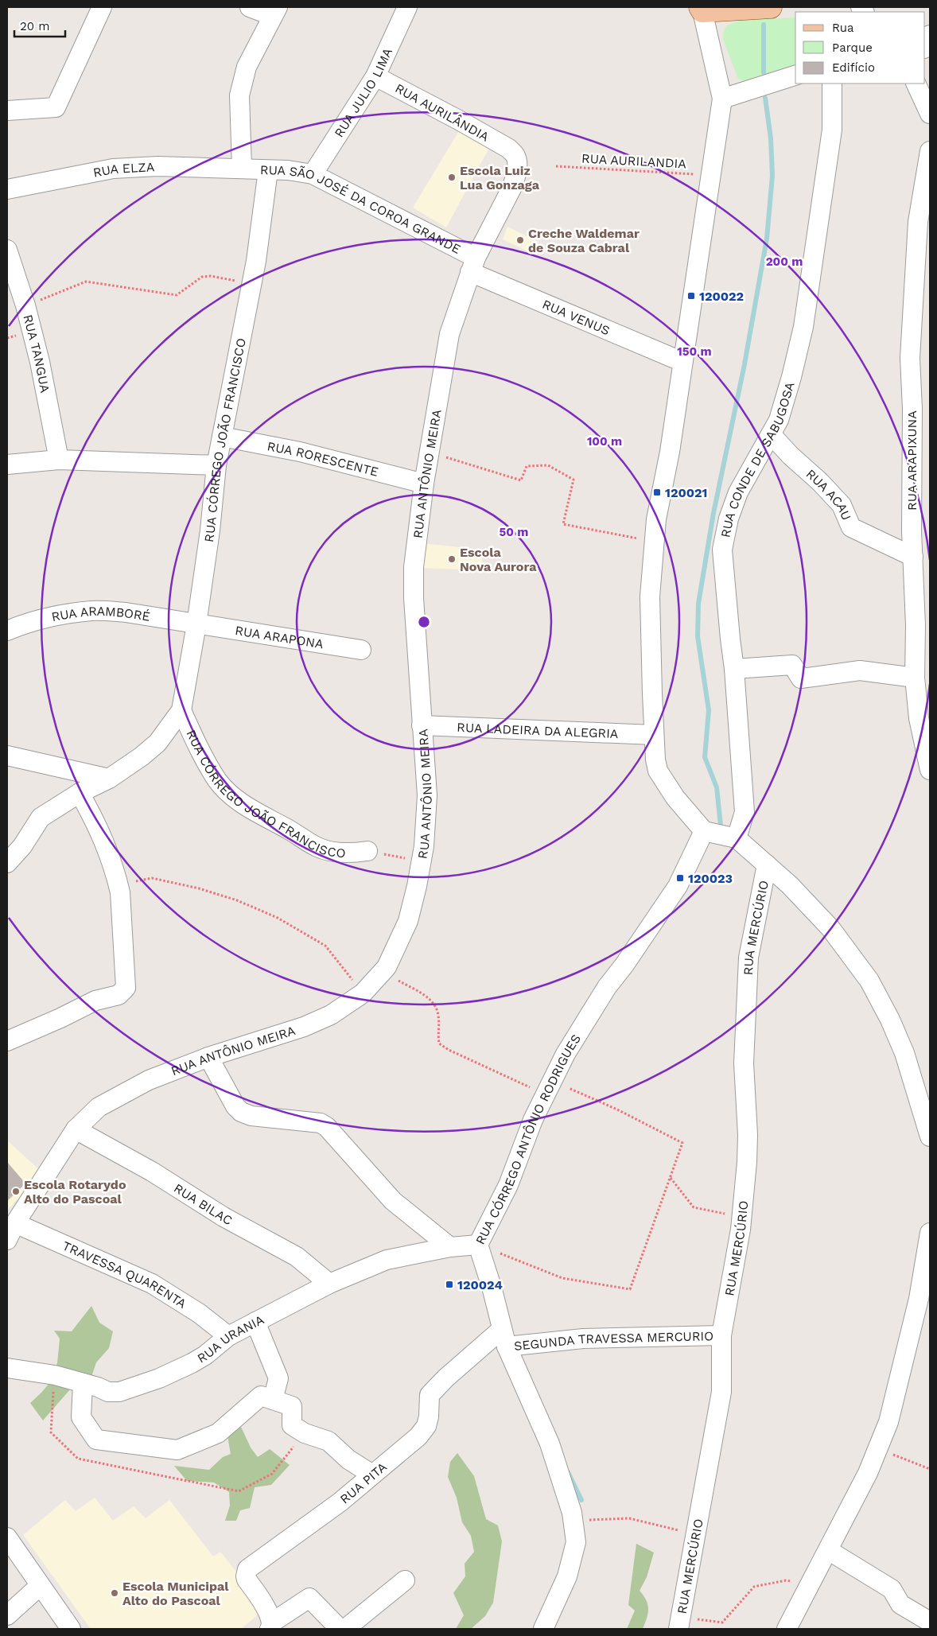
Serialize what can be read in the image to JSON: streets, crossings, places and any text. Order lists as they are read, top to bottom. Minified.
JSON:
{"streets":{"street":["RUA JULIO LIMA","RUA AURILÂNDIA","RUA ELZA","RUA SÃO JOSÉ DA COROA GRANDE","RUA VENUS","RUA TANGUA","RUA CÓRREGO JOÃO FRANCISCO","RUA RORESCENTE","RUA CONDE DE SABUGOSA","RUA ARAPIXUNA","RUA ANTÔNIO MEIRA","RUA ACAU","RUA ARAMBORÉ","RUA ARAPONA","RUA LADEIRA DA ALEGRIA","RUA MERCÚRIO","RUA CÓRREGO ANTÔNIO RODRIGUES","RUA BILAC","TRAVESSA QUARENTA","RUA URANIA","SEGUNDA TRAVESSA MERCURIO","RUA PITA"],"path":["RUA AURILANDIA"]},"crossings":[["RUA JULIO LIMA","RUA AURILÂNDIA"],["RUA JULIO LIMA","RUA SÃO JOSÉ DA COROA GRANDE"],["RUA AURILÂNDIA","RUA ANTÔNIO MEIRA"],["RUA ELZA","RUA SÃO JOSÉ DA COROA GRANDE"],["RUA SÃO JOSÉ DA COROA GRANDE","RUA VENUS"],["RUA SÃO JOSÉ DA COROA GRANDE","RUA CÓRREGO JOÃO FRANCISCO"],["RUA SÃO JOSÉ DA COROA GRANDE","RUA ANTÔNIO MEIRA"],["RUA VENUS","RUA ANTÔNIO MEIRA"],["RUA CÓRREGO JOÃO FRANCISCO","RUA RORESCENTE"],["RUA CÓRREGO JOÃO FRANCISCO","RUA ARAMBORÉ"],["RUA CÓRREGO JOÃO FRANCISCO","RUA ARAPONA"],["RUA RORESCENTE","RUA ANTÔNIO MEIRA"],["RUA CONDE DE SABUGOSA","RUA ACAU"],["RUA ARAPIXUNA","RUA ACAU"],["RUA ANTÔNIO MEIRA","RUA LADEIRA DA ALEGRIA"],["RUA ANTÔNIO MEIRA","RUA BILAC"],["RUA ANTÔNIO MEIRA","TRAVESSA QUARENTA"],["RUA ARAMBORÉ","RUA ARAPONA"],["RUA MERCÚRIO","SEGUNDA TRAVESSA MERCURIO"],["RUA CÓRREGO ANTÔNIO RODRIGUES","RUA URANIA"],["RUA CÓRREGO ANTÔNIO RODRIGUES","SEGUNDA TRAVESSA MERCURIO"],["RUA CÓRREGO ANTÔNIO RODRIGUES","RUA PITA"],["RUA BILAC","RUA URANIA"],["TRAVESSA QUARENTA","RUA URANIA"],["SEGUNDA TRAVESSA MERCURIO","RUA PITA"]],"places":{"other":["Escola Luiz Lua Gonzaga","Creche Waldemar de Souza Cabral","Escola Nova Aurora","Escola Rotarydo Alto do Pascoal","Escola Municipal Alto do Pascoal"],"transit":["120022","120021","120023","120024"]},"legend":["Rua","Parque","Edifício"],"scale_bar":"20 m","rings":["200 m","150 m","100 m","50 m"]}
